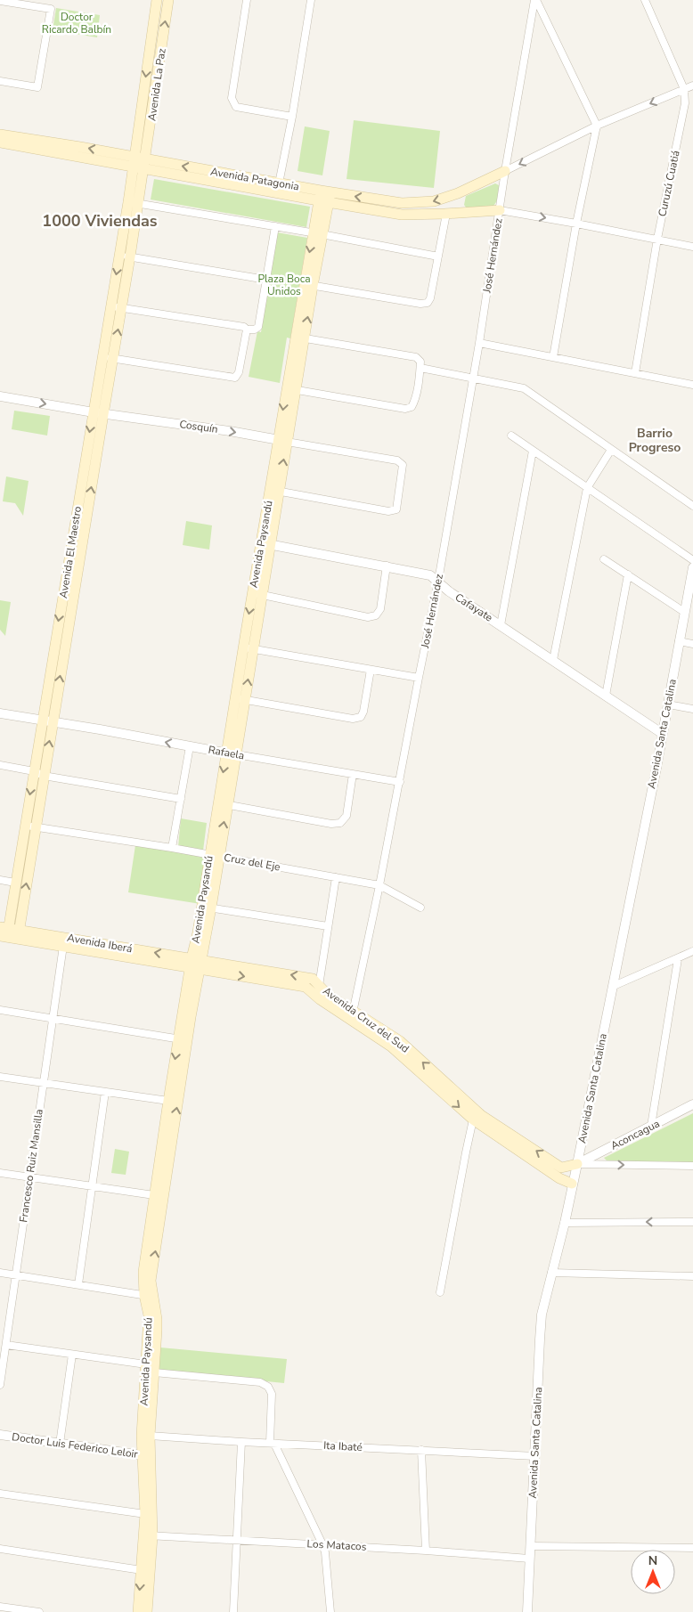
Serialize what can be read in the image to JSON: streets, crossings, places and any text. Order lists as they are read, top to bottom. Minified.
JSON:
{"streets":{"main road":["Avenida La Paz","Avenida Patagonia","Avenida Paysandú","Avenida El Maestro","Avenida Iberá","Avenida Cruz del Sud"],"street":["Curuzú Cuatiá","José Hernández","Cosquín","Cafayate","Avenida Santa Catalina","Rafaela","Cruz del Eje","Aconcagua","Francesco Ruiz Mansilla","Doctor Luis Federico Leloir","Ita Ibaté","Los Matacos"]},"crossings":[["Avenida La Paz","Avenida Patagonia"],["Avenida La Paz","Avenida El Maestro"],["Avenida Patagonia","José Hernández"],["Avenida Patagonia","Avenida Paysandú"],["Avenida Patagonia","Avenida El Maestro"],["José Hernández","Cafayate"],["José Hernández","Rafaela"],["José Hernández","Cruz del Eje"],["José Hernández","Avenida Cruz del Sud"],["Cosquín","Avenida Paysandú"],["Cosquín","Avenida El Maestro"],["Avenida Paysandú","Cafayate"],["Avenida Paysandú","Rafaela"],["Avenida Paysandú","Cruz del Eje"],["Avenida Paysandú","Avenida Iberá"],["Avenida Paysandú","Avenida Cruz del Sud"],["Avenida Paysandú","Doctor Luis Federico Leloir"],["Avenida Paysandú","Ita Ibaté"],["Avenida Paysandú","Los Matacos"],["Avenida El Maestro","Rafaela"],["Avenida El Maestro","Cruz del Eje"],["Avenida El Maestro","Avenida Iberá"],["Cafayate","Avenida Santa Catalina"],["Avenida Santa Catalina","Avenida Cruz del Sud"],["Avenida Santa Catalina","Aconcagua"],["Avenida Santa Catalina","Ita Ibaté"],["Avenida Santa Catalina","Los Matacos"],["Avenida Iberá","Avenida Cruz del Sud"],["Avenida Iberá","Francesco Ruiz Mansilla"],["Avenida Cruz del Sud","Aconcagua"]],"one_way":["Cosquín"],"districts":["1000 Viviendas","Barrio Progreso"],"parks":["Doctor Ricardo Balbín","Plaza Boca Unidos"],"north":"top"}
